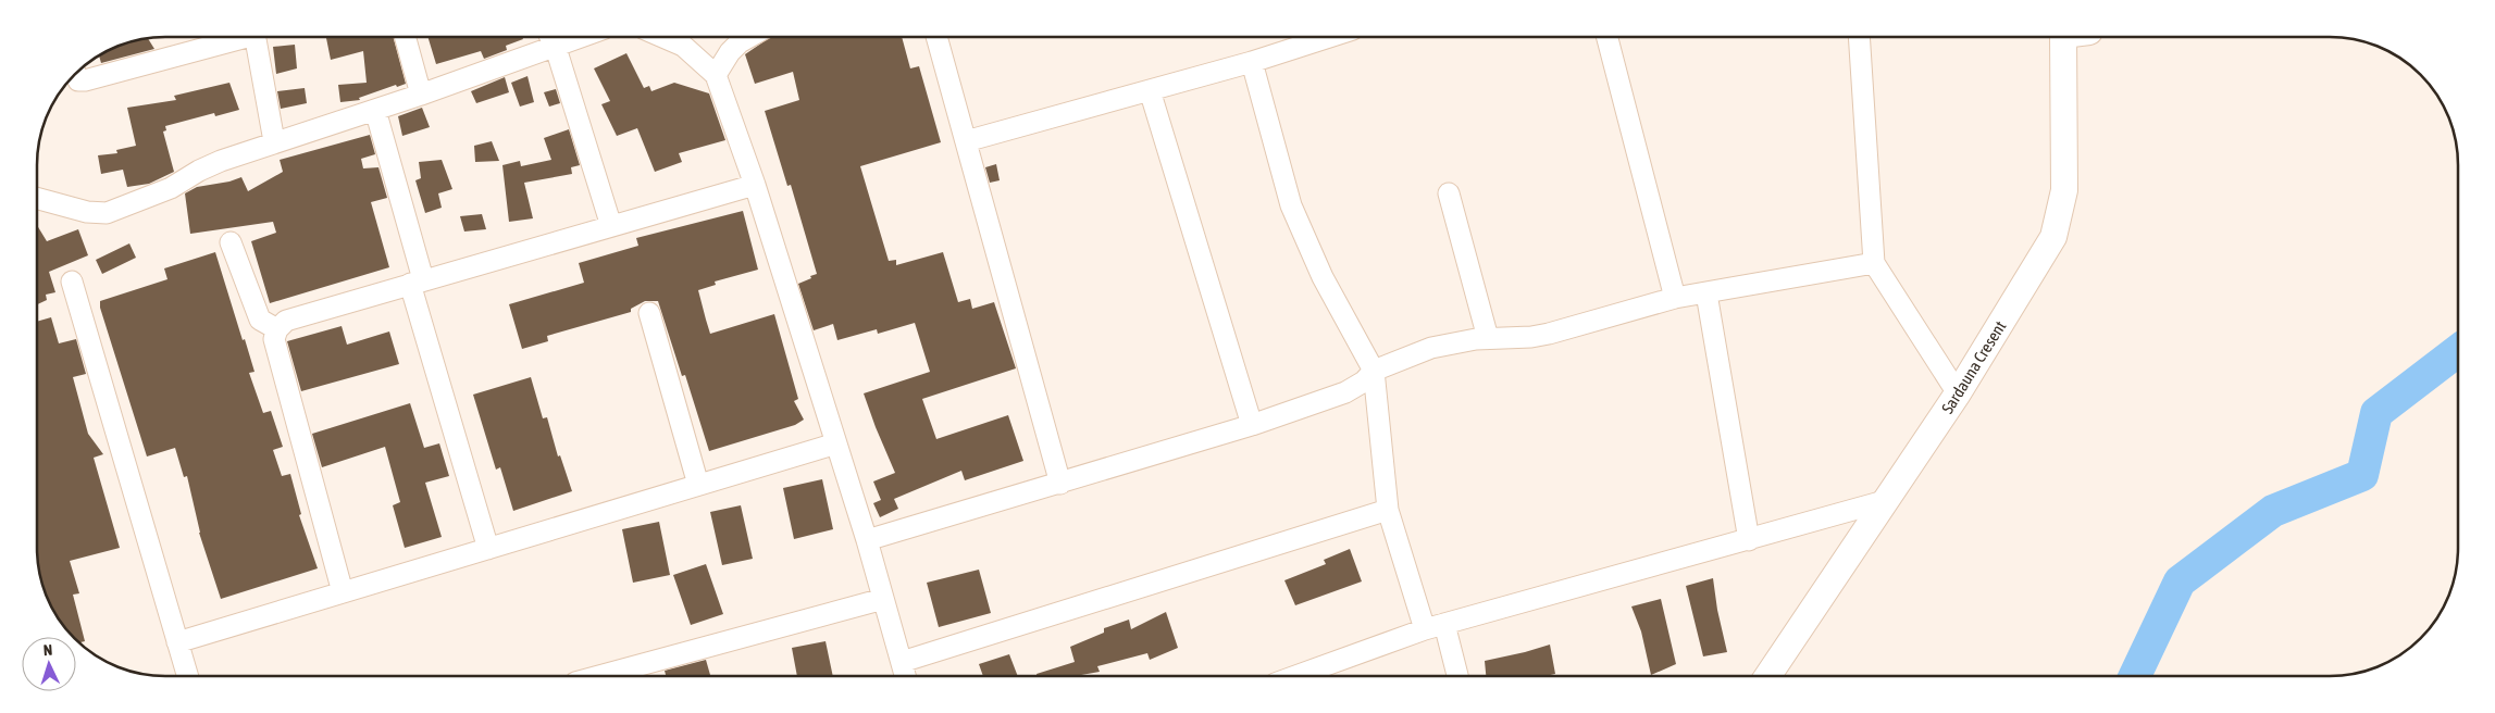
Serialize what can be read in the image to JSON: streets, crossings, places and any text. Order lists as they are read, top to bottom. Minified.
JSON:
{"streets":{"street":["Sardauna Cresent"]},"north":"top"}
